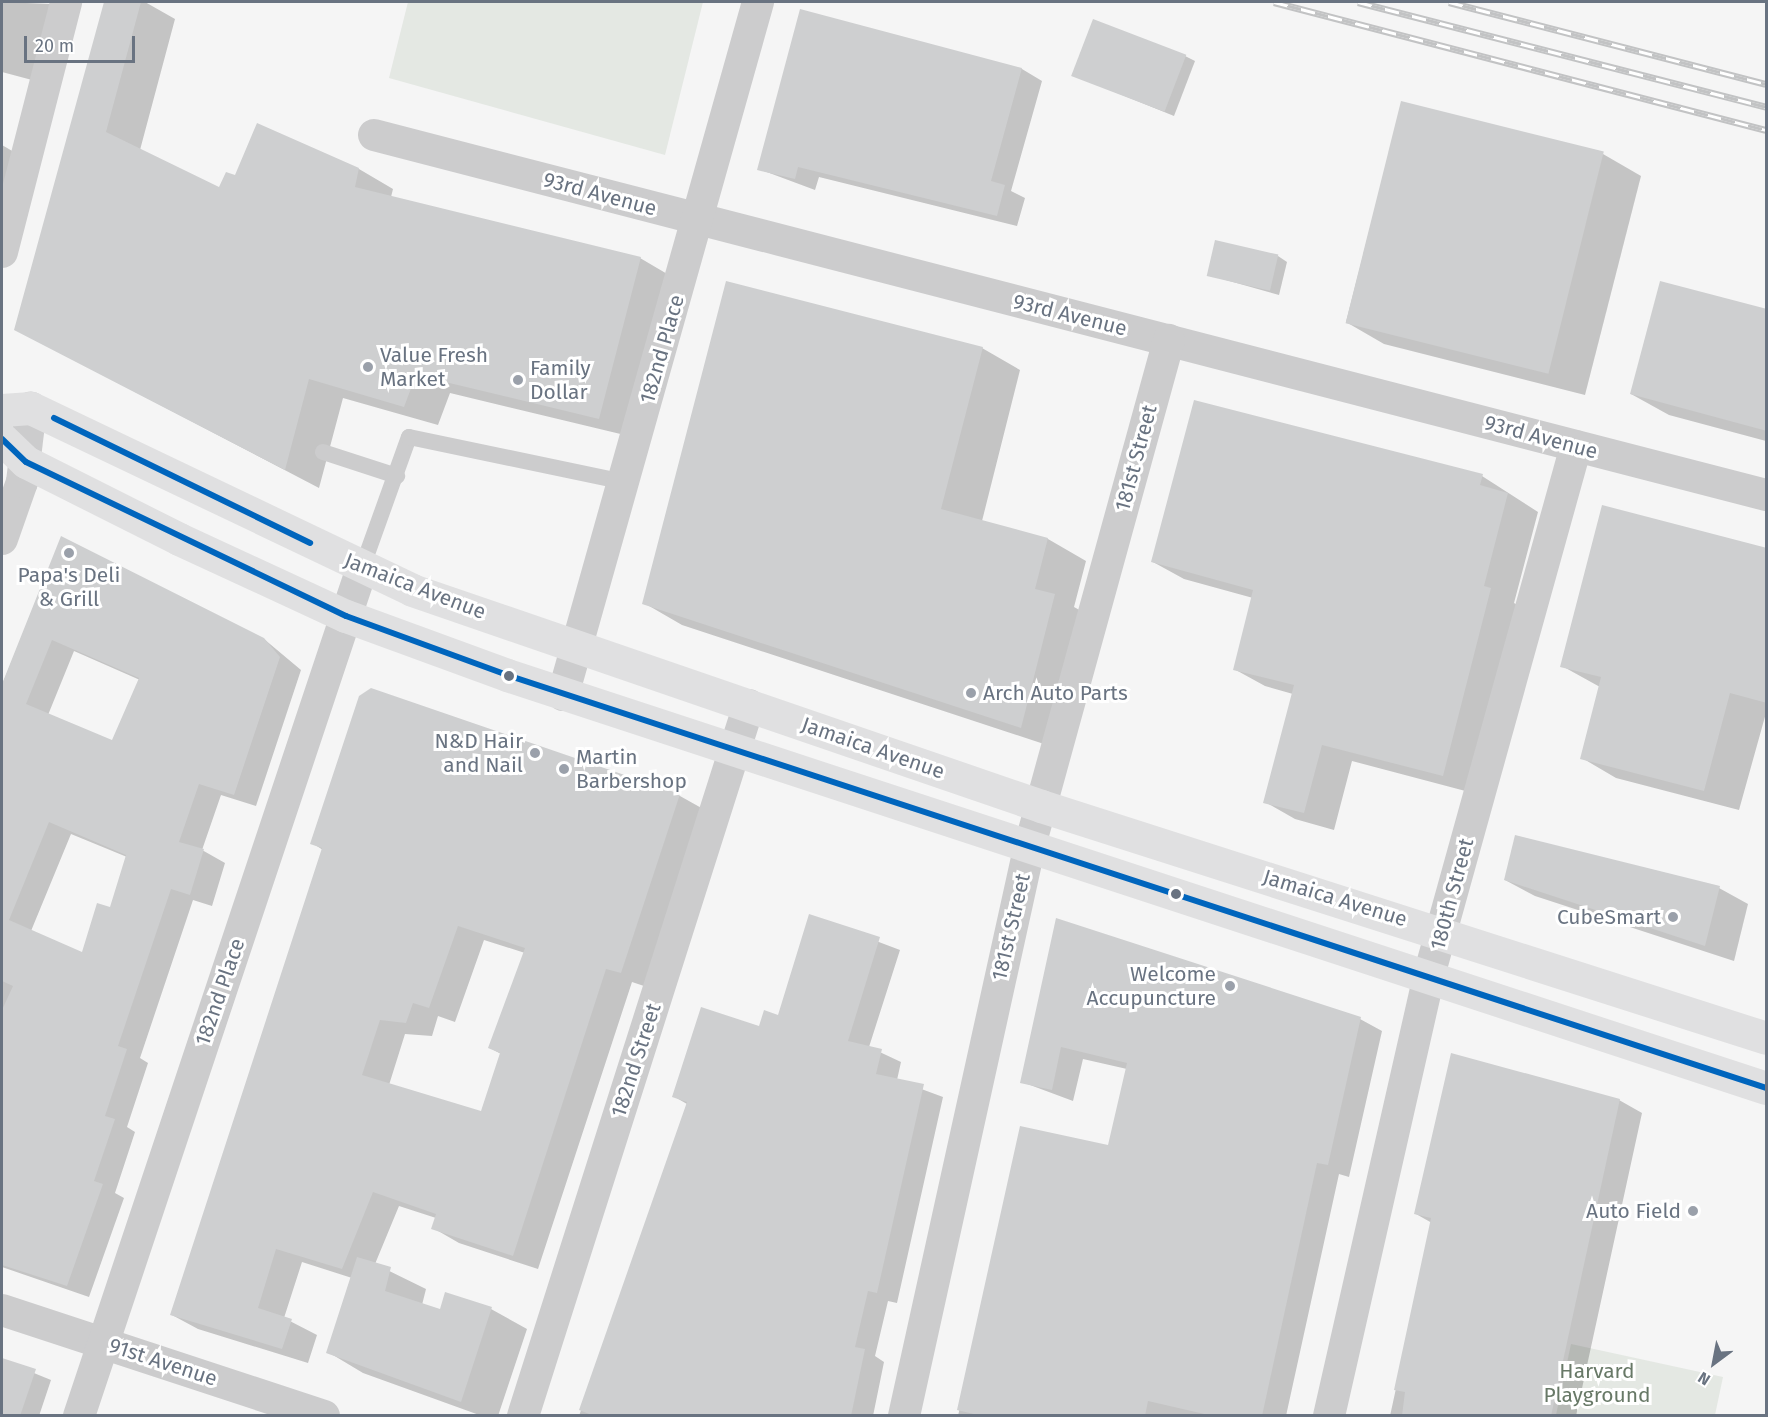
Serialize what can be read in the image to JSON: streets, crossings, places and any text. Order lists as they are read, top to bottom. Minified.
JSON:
{"streets":{"main road":["Jamaica Avenue"],"street":["93rd Avenue","182nd Place","181st Street","180th Street","182nd Street","91st Avenue"]},"crossings":[["93rd Avenue","182nd Place"],["93rd Avenue","181st Street"],["93rd Avenue","180th Street"],["182nd Place","Jamaica Avenue"],["182nd Place","91st Avenue"],["181st Street","Jamaica Avenue"],["Jamaica Avenue","180th Street"],["Jamaica Avenue","182nd Street"]],"parks":["Harvard Playground"],"places":["Value Fresh Market","Family Dollar","Papa's Deli & Grill","Arch Auto Parts","N&D Hair and Nail","Martin Barbershop","CubeSmart","Welcome Accupuncture","Auto Field"],"scale_bar":"20 m","north":"bottom left"}
